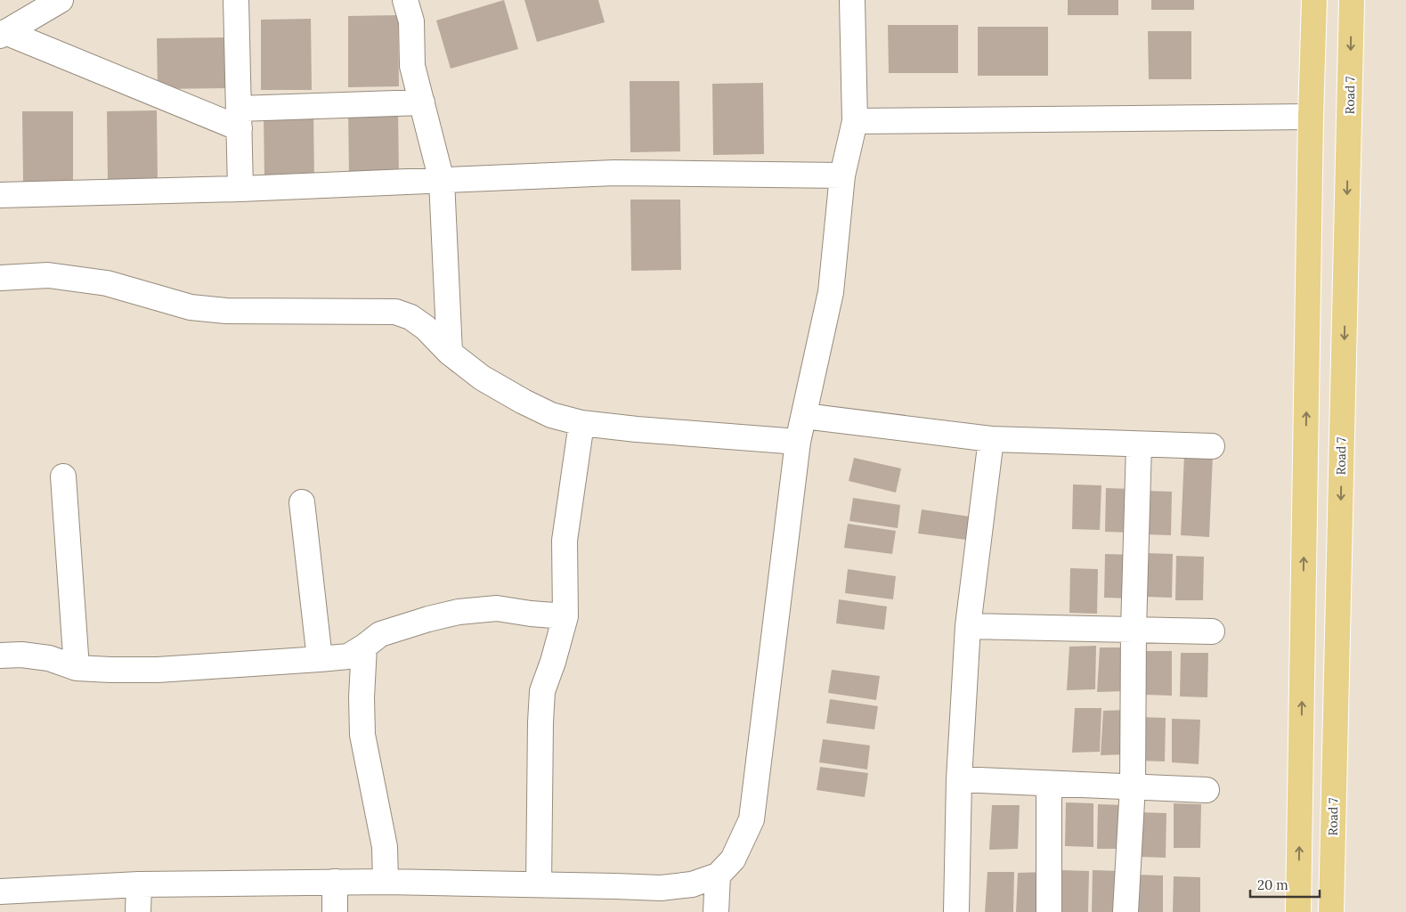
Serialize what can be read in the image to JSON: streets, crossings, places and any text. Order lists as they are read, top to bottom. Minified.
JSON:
{"streets":{"main road":["Road 7"]},"scale_bar":"20 m"}
